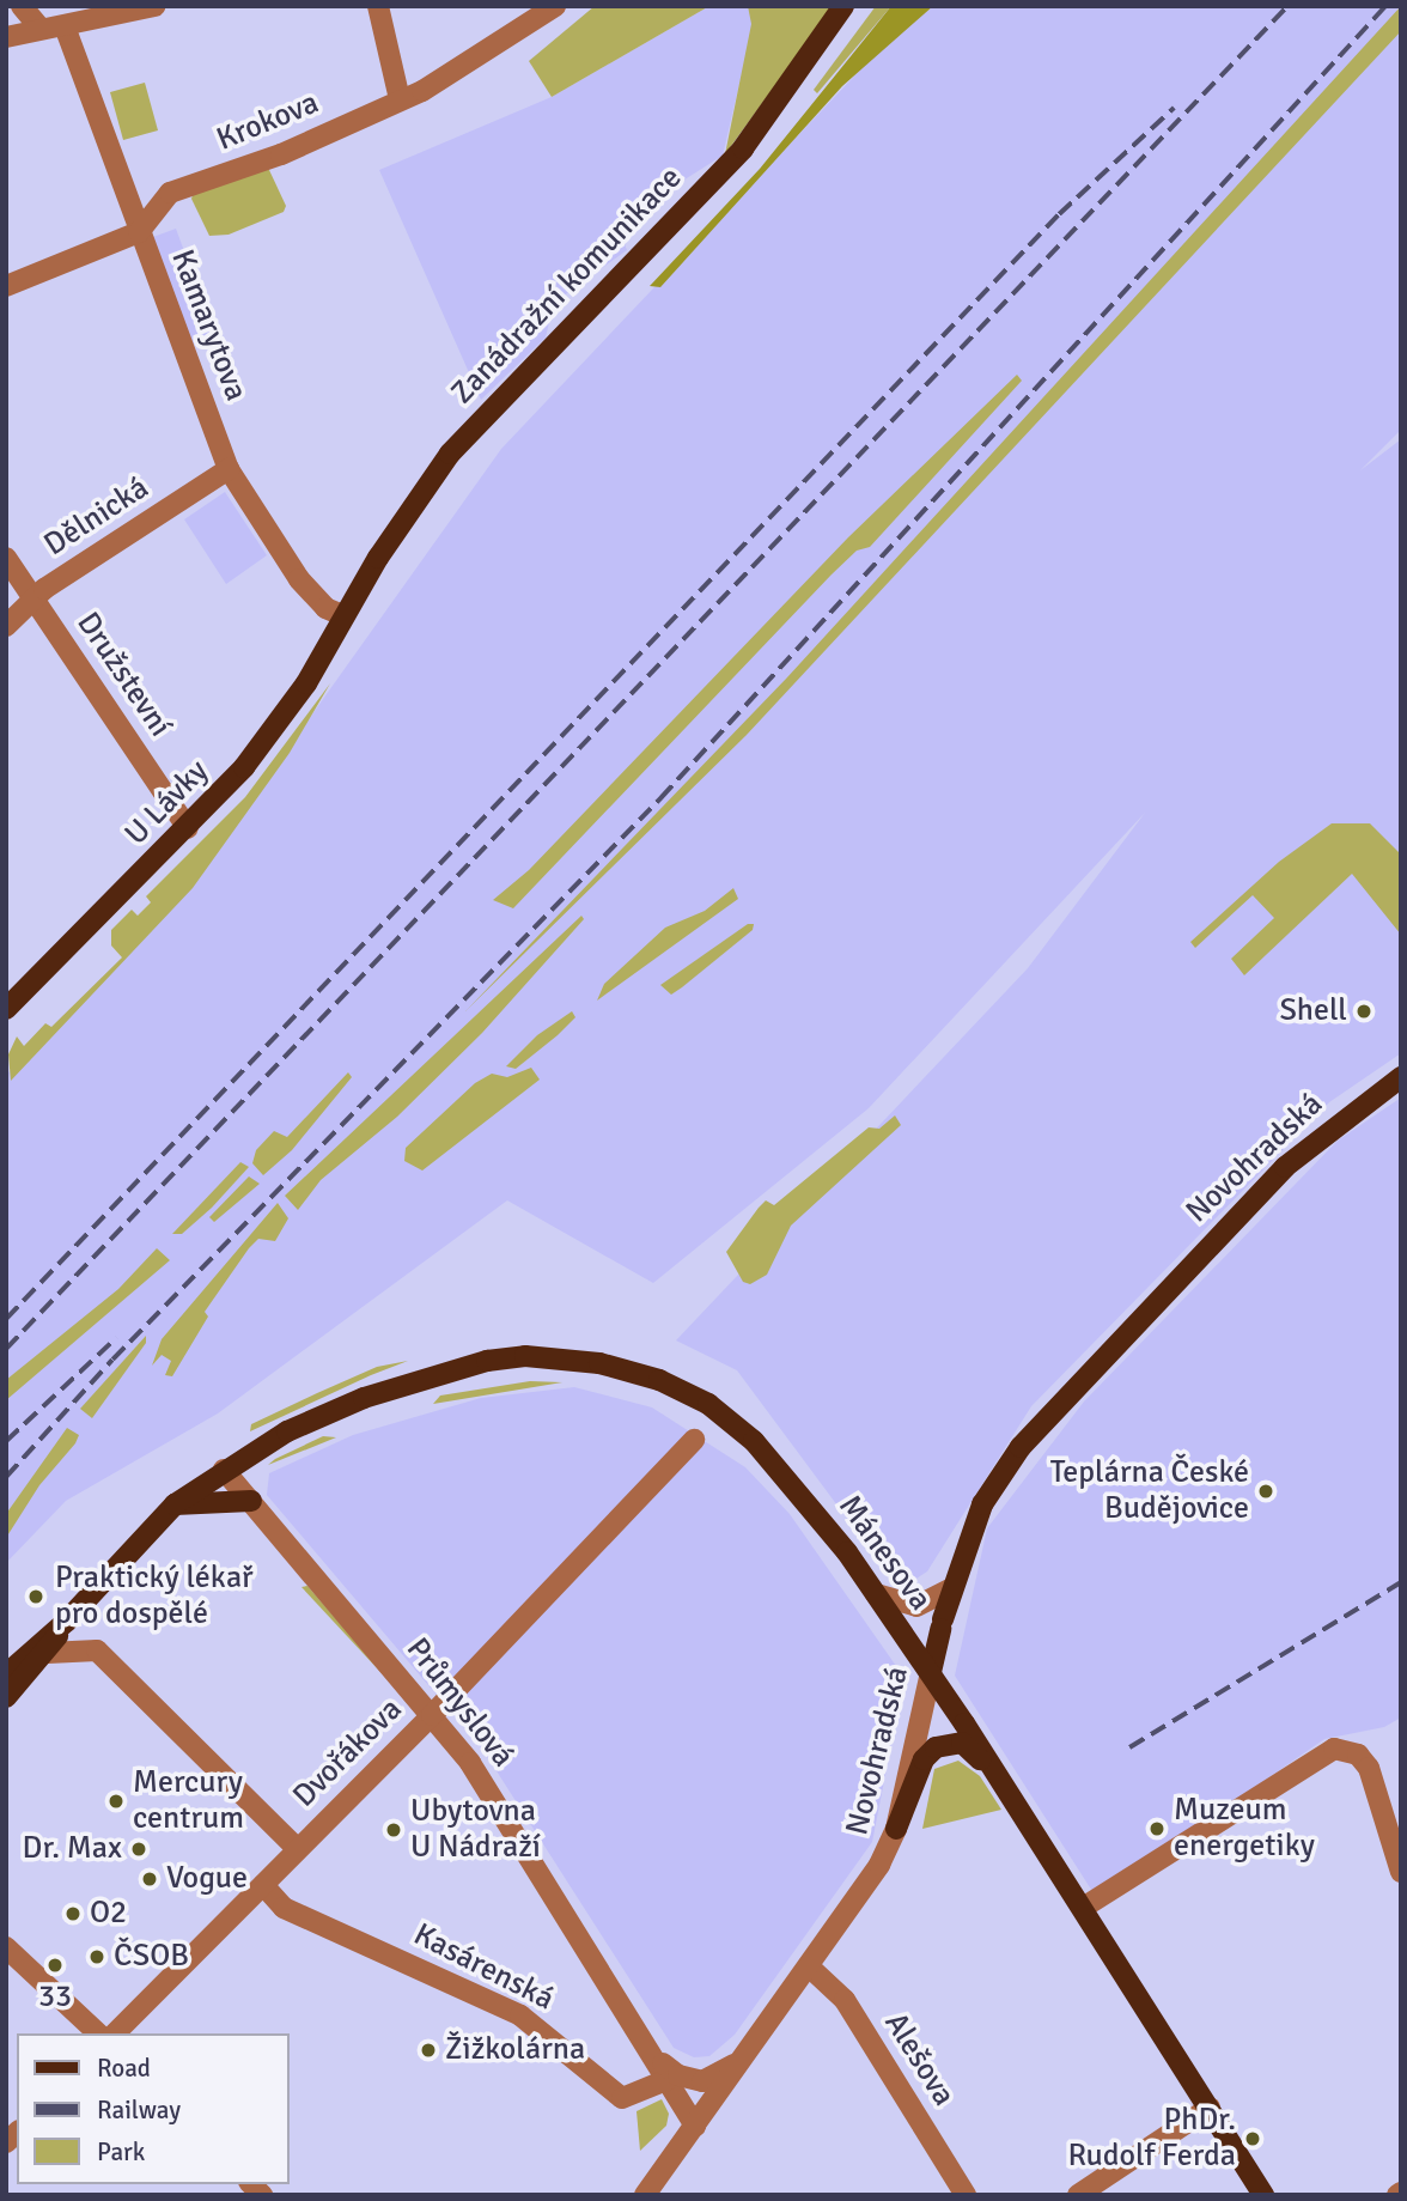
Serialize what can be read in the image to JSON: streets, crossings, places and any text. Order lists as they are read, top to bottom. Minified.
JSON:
{"streets":{"main road":["Zanádražní komunikace","U Lávky","Novohradská","Mánesova"],"street":["Krokova","Kamarytova","Dělnická","Družstevní","Průmyslová","Dvořákova","Kasárenská","Alešova"]},"crossings":[["Krokova","Kamarytova"],["Zanádražní komunikace","Kamarytova"],["Zanádražní komunikace","U Lávky"],["Kamarytova","Dělnická"],["Kamarytova","U Lávky"],["Dělnická","Družstevní"],["Družstevní","U Lávky"],["Novohradská","Mánesova"],["Novohradská","Průmyslová"],["Novohradská","Alešova"],["Mánesova","Průmyslová"],["Průmyslová","Dvořákova"],["Průmyslová","Kasárenská"],["Dvořákova","Kasárenská"]],"places":["Shell","Teplárna České Budějovice","Praktický lékař pro dospělé","Mercury centrum","Muzeum energetiky","Ubytovna U Nádraží","Dr. Max","Vogue","O2","ČSOB","33","Žižkolárna","PhDr. Rudolf Ferda"],"legend":["Road","Railway","Park"]}
